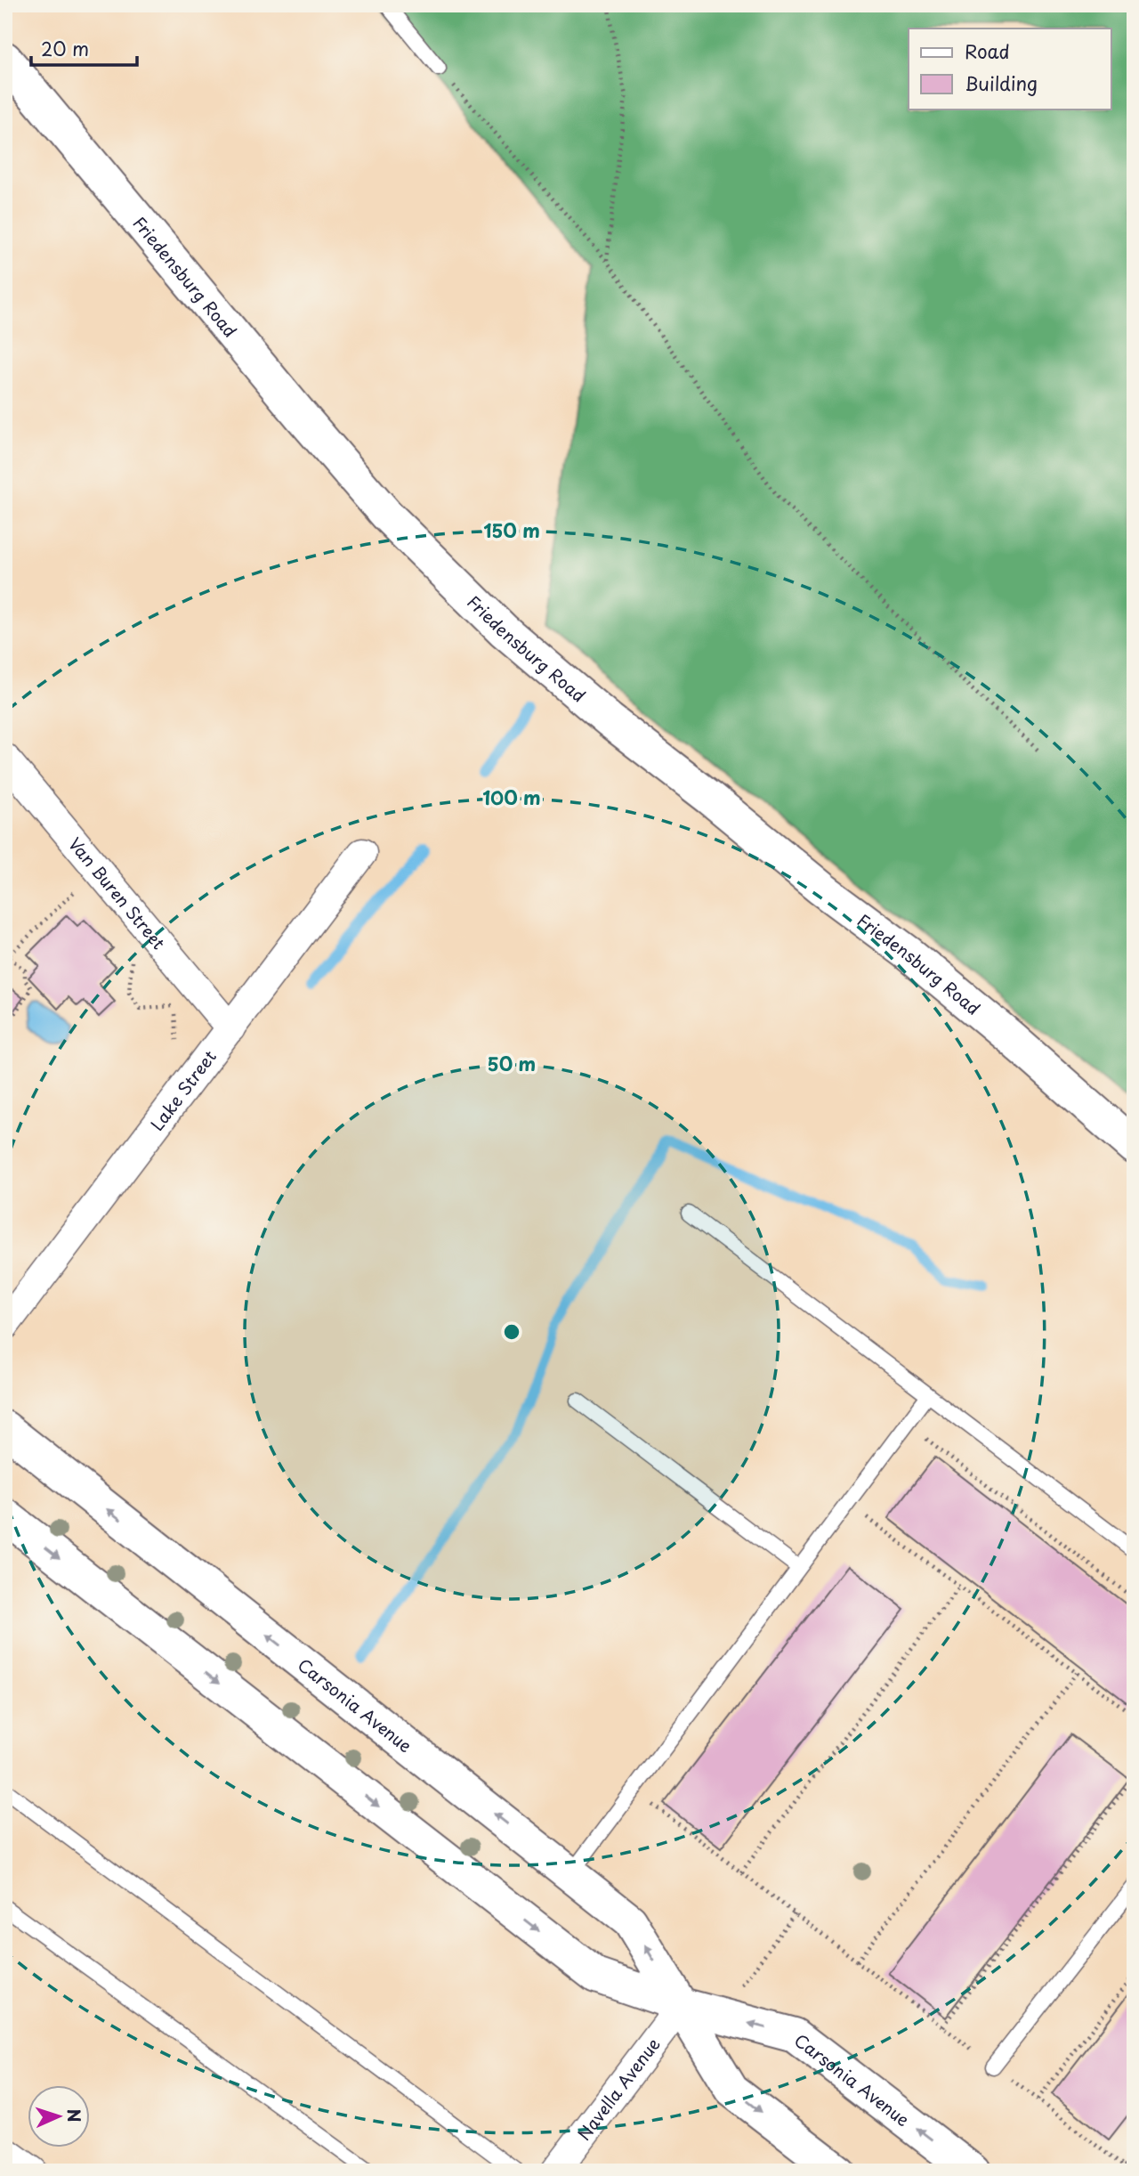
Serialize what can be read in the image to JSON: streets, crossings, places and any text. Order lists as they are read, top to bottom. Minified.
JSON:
{"streets":{"street":["Friedensburg Road","Van Buren Street","Lake Street","Carsonia Avenue","Navella Avenue"]},"crossings":[["Van Buren Street","Lake Street"],["Carsonia Avenue","Navella Avenue"]],"legend":["Road","Building"],"scale_bar":"20 m","north":"right","rings":["150 m","100 m","50 m"]}
